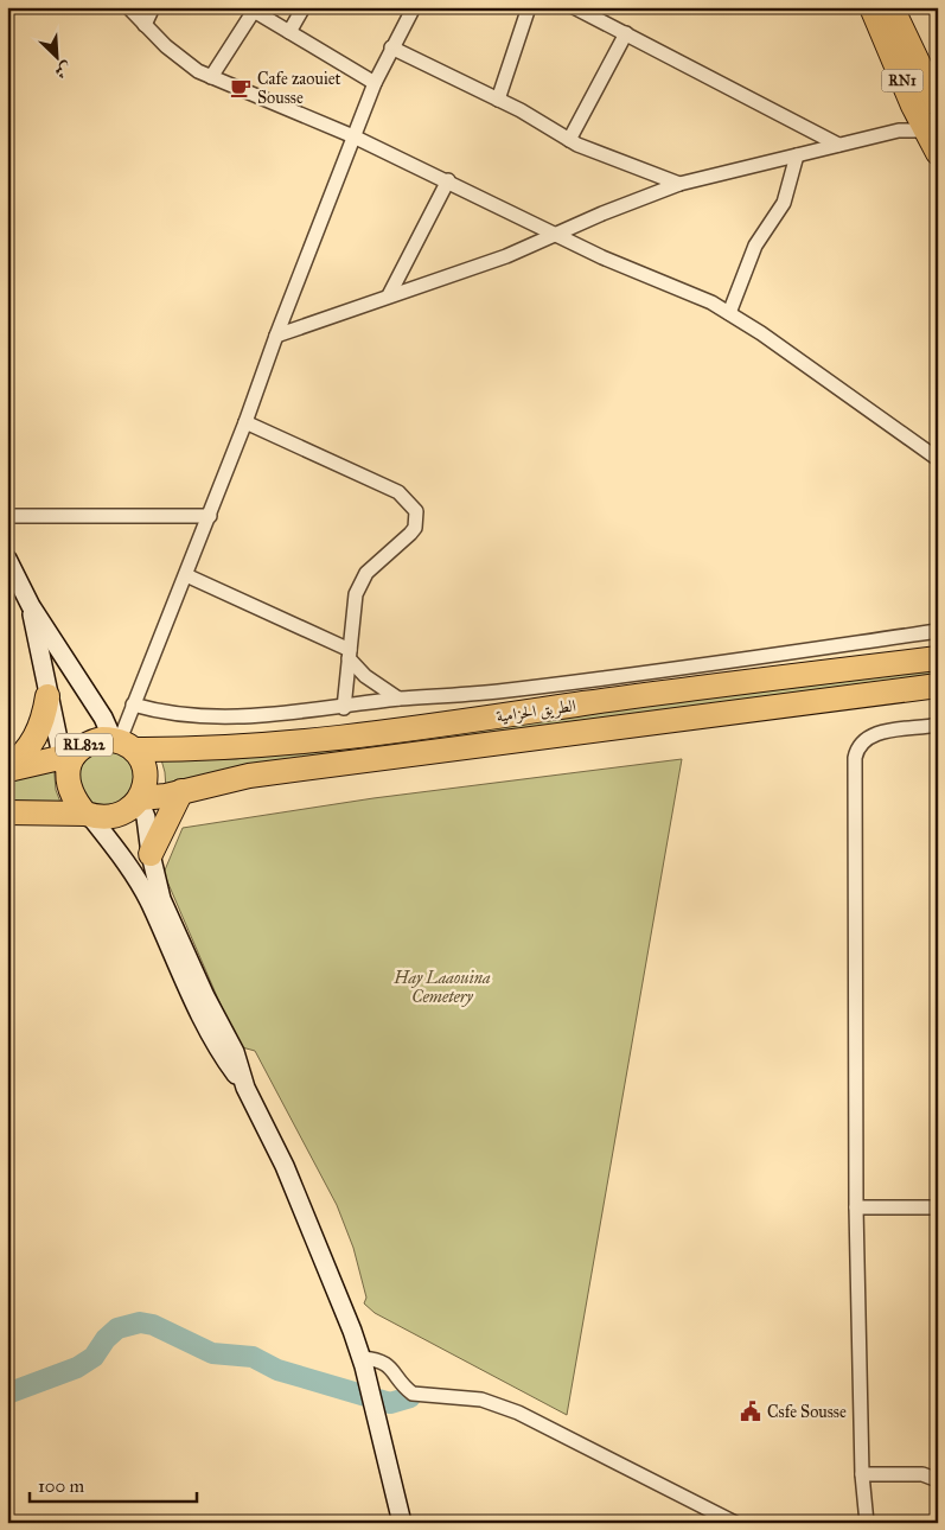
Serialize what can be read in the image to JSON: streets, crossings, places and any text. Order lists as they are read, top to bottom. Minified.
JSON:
{"streets":{"highway":["RN1","الطريق الحزامية","RL822"]},"crossings":[["الطريق الحزامية","RL822"]],"parks":["Hay Laaouina Cemetery"],"places":{"cafe":["Cafe zaouiet Sousse"],"public building":["Csfe Sousse"]},"scale_bar":"100 m","north":"bottom right"}
